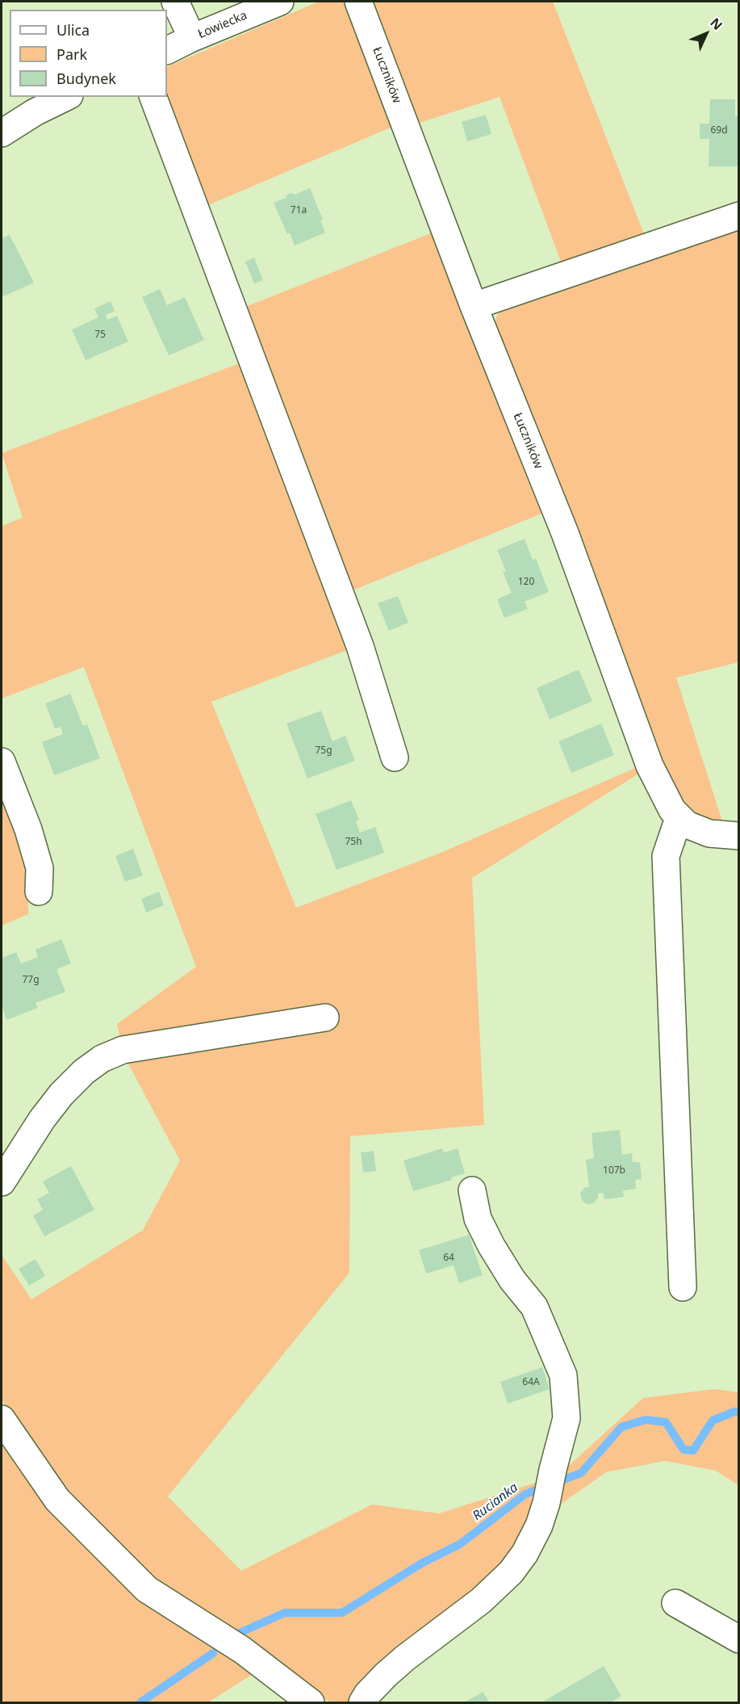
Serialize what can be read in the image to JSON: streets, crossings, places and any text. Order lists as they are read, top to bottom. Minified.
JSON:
{"streets":{"street":["Łowiecka","Łuczników"]},"water":["Rucianka"],"house_numbers":["69d","71a","75","120","75g","75h","77g","107b","64","64A"],"legend":["Ulica","Park","Budynek"],"north":"top right"}
